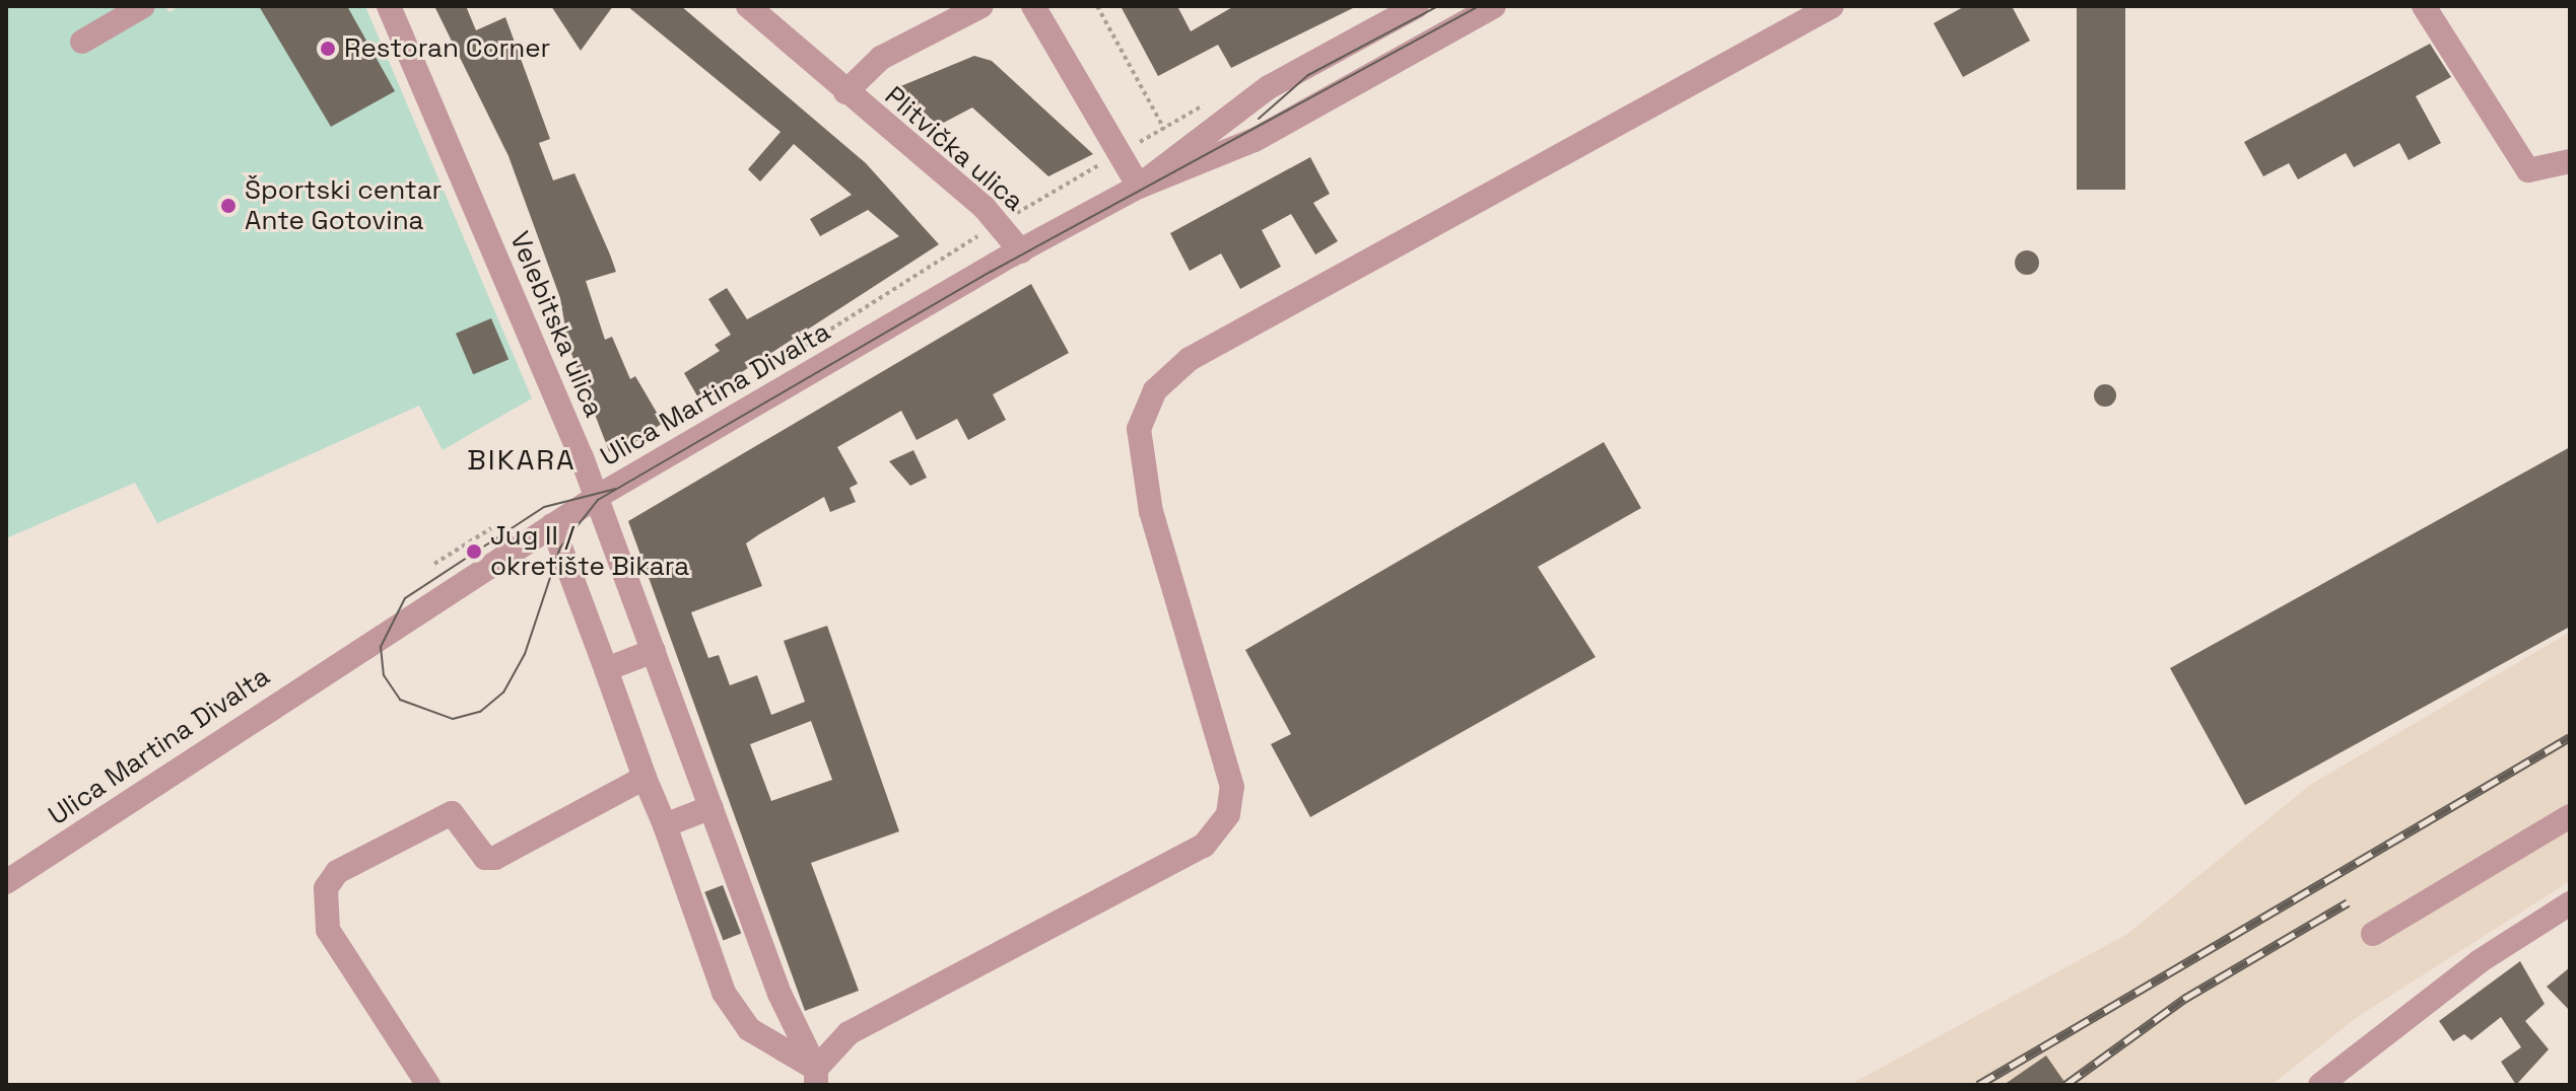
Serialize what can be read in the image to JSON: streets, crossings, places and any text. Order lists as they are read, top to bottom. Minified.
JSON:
{"streets":{"street":["Plitvička ulica","Velebitska ulica","Ulica Martina Divalta"]},"crossings":[["Plitvička ulica","Ulica Martina Divalta"],["Velebitska ulica","Ulica Martina Divalta"]],"districts":["BIKARA"],"places":["Restoran Corner","Športski centar Ante Gotovina","Jug II / okretište Bikara"]}
